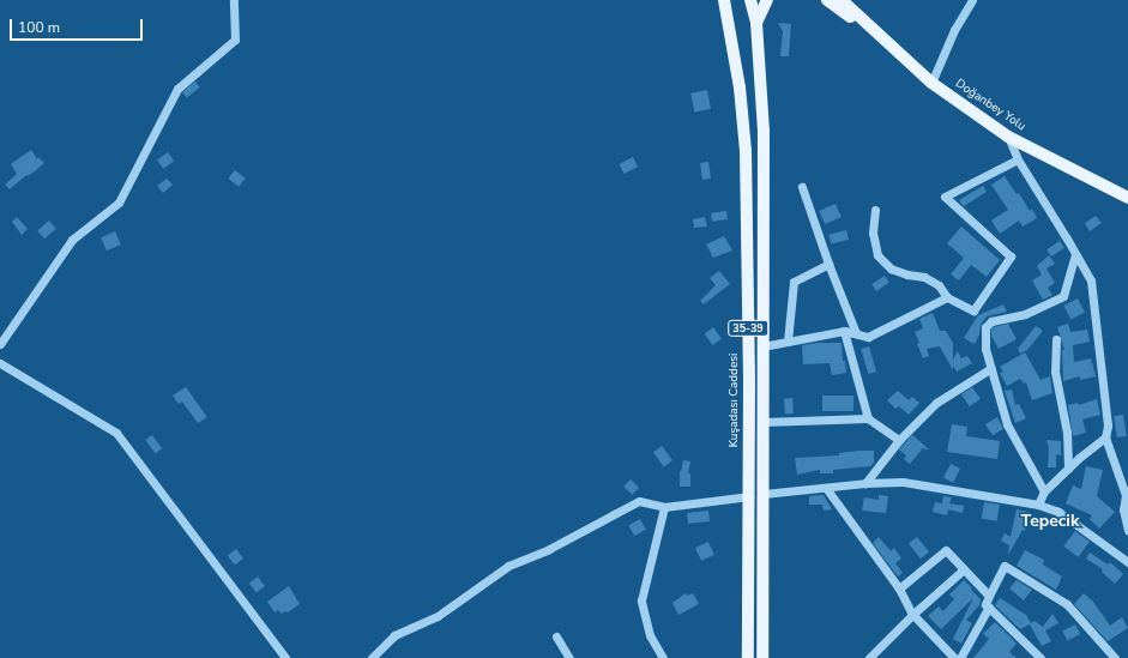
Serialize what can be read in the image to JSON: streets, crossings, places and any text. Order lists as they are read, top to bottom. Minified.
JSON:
{"streets":{"main road":["Doğanbey Yolu","35-39","Kuşadası Caddesi"]},"districts":["Tepecik"],"scale_bar":"100 m"}
